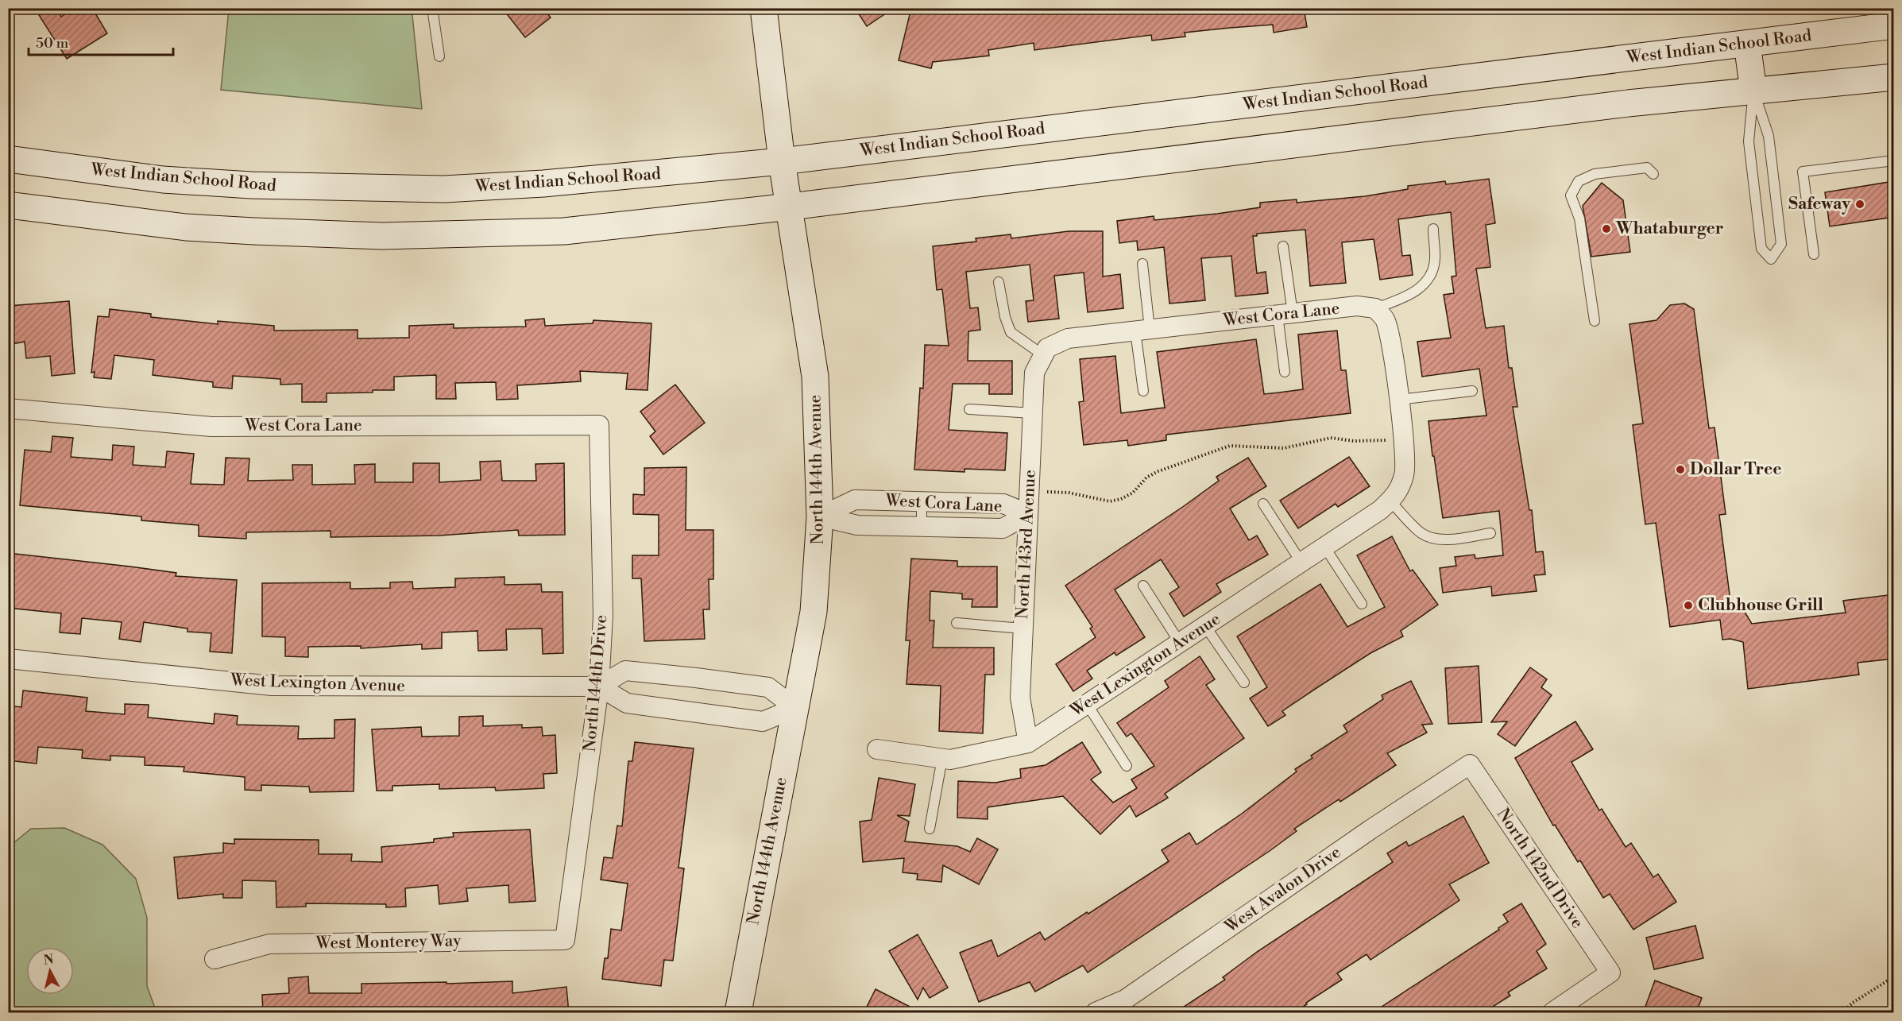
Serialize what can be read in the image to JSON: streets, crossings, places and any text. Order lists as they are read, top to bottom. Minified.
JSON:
{"streets":{"main road":["West Indian School Road","North 144th Avenue"],"street":["West Cora Lane","North 143rd Avenue","West Lexington Avenue","North 144th Drive","North 142nd Drive","West Avalon Drive","West Monterey Way"]},"crossings":[["West Indian School Road","North 144th Avenue"],["West Cora Lane","North 144th Avenue"],["West Cora Lane","North 143rd Avenue"],["West Cora Lane","North 144th Drive"],["North 143rd Avenue","West Lexington Avenue"],["West Lexington Avenue","North 144th Drive"],["North 144th Drive","West Monterey Way"],["North 142nd Drive","West Avalon Drive"]],"places":["Safeway","Whataburger","Dollar Tree","Clubhouse Grill"],"scale_bar":"50 m","north":"top"}
